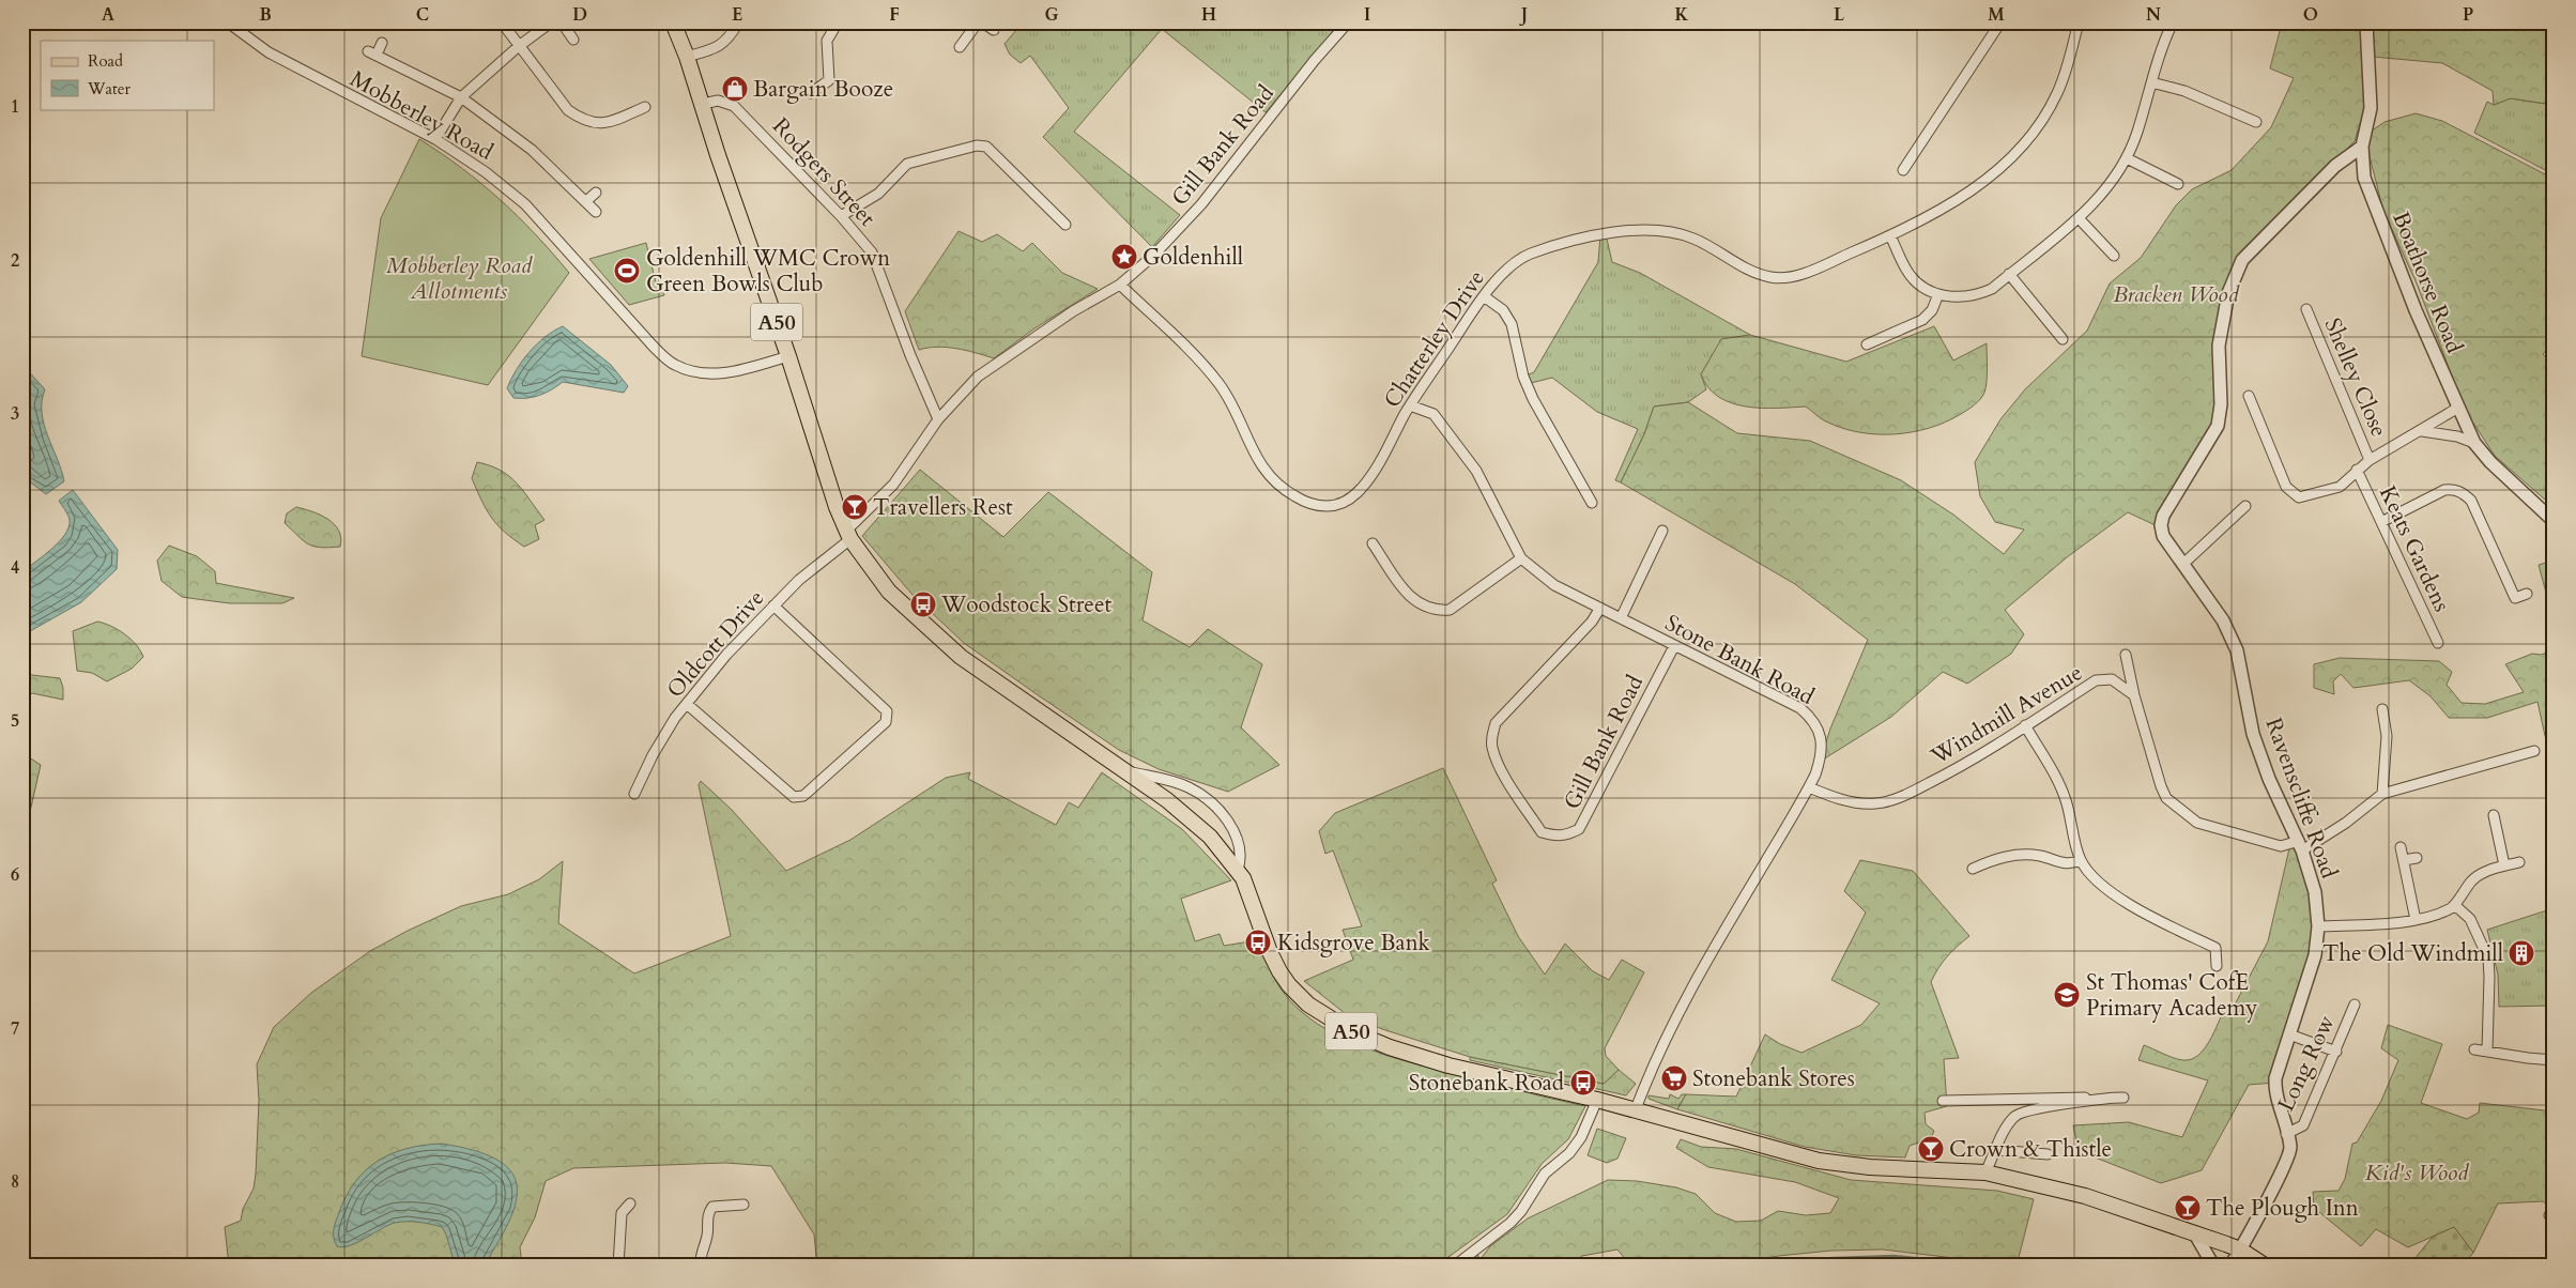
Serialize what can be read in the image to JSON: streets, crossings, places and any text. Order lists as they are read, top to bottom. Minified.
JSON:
{"streets":{"main road":["A50"],"street":["Mobberley Road","Gill Bank Road","Rodgers Street","Boathorse Road","Chatterley Drive","Shelley Close","Keats Gardens","Oldcott Drive","Stone Bank Road","Windmill Avenue","Ravenscliffe Road","Long Row"]},"crossings":[["Mobberley Road","A50"],["Gill Bank Road","Chatterley Drive"],["Gill Bank Road","Stone Bank Road"],["Rodgers Street","A50"],["Boathorse Road","Ravenscliffe Road"],["A50","Oldcott Drive"],["A50","Stone Bank Road"],["A50","Long Row"],["Chatterley Drive","Stone Bank Road"],["Stone Bank Road","Windmill Avenue"],["Ravenscliffe Road","Long Row"]],"parks":["Mobberley Road Allotments","Bracken Wood","Kid's Wood"],"places":{"shop":["Bargain Booze"],"place":["Goldenhill"],"sports":["Goldenhill WMC Crown Green Bowls Club"],"bar":["Travellers Rest","Crown & Thistle","The Plough Inn"],"bus stop":["Woodstock Street","Kidsgrove Bank","Stonebank Road"],"building":["The Old Windmill"],"school or university":["St Thomas' CofE Primary Academy"],"supermarket":["Stonebank Stores"]},"legend":["Road","Water"],"grid":{"columns":["A","B","C","D","E","F","G","H","I","J","K","L","M","N","O","P"],"rows":["1","2","3","4","5","6","7","8"]}}
